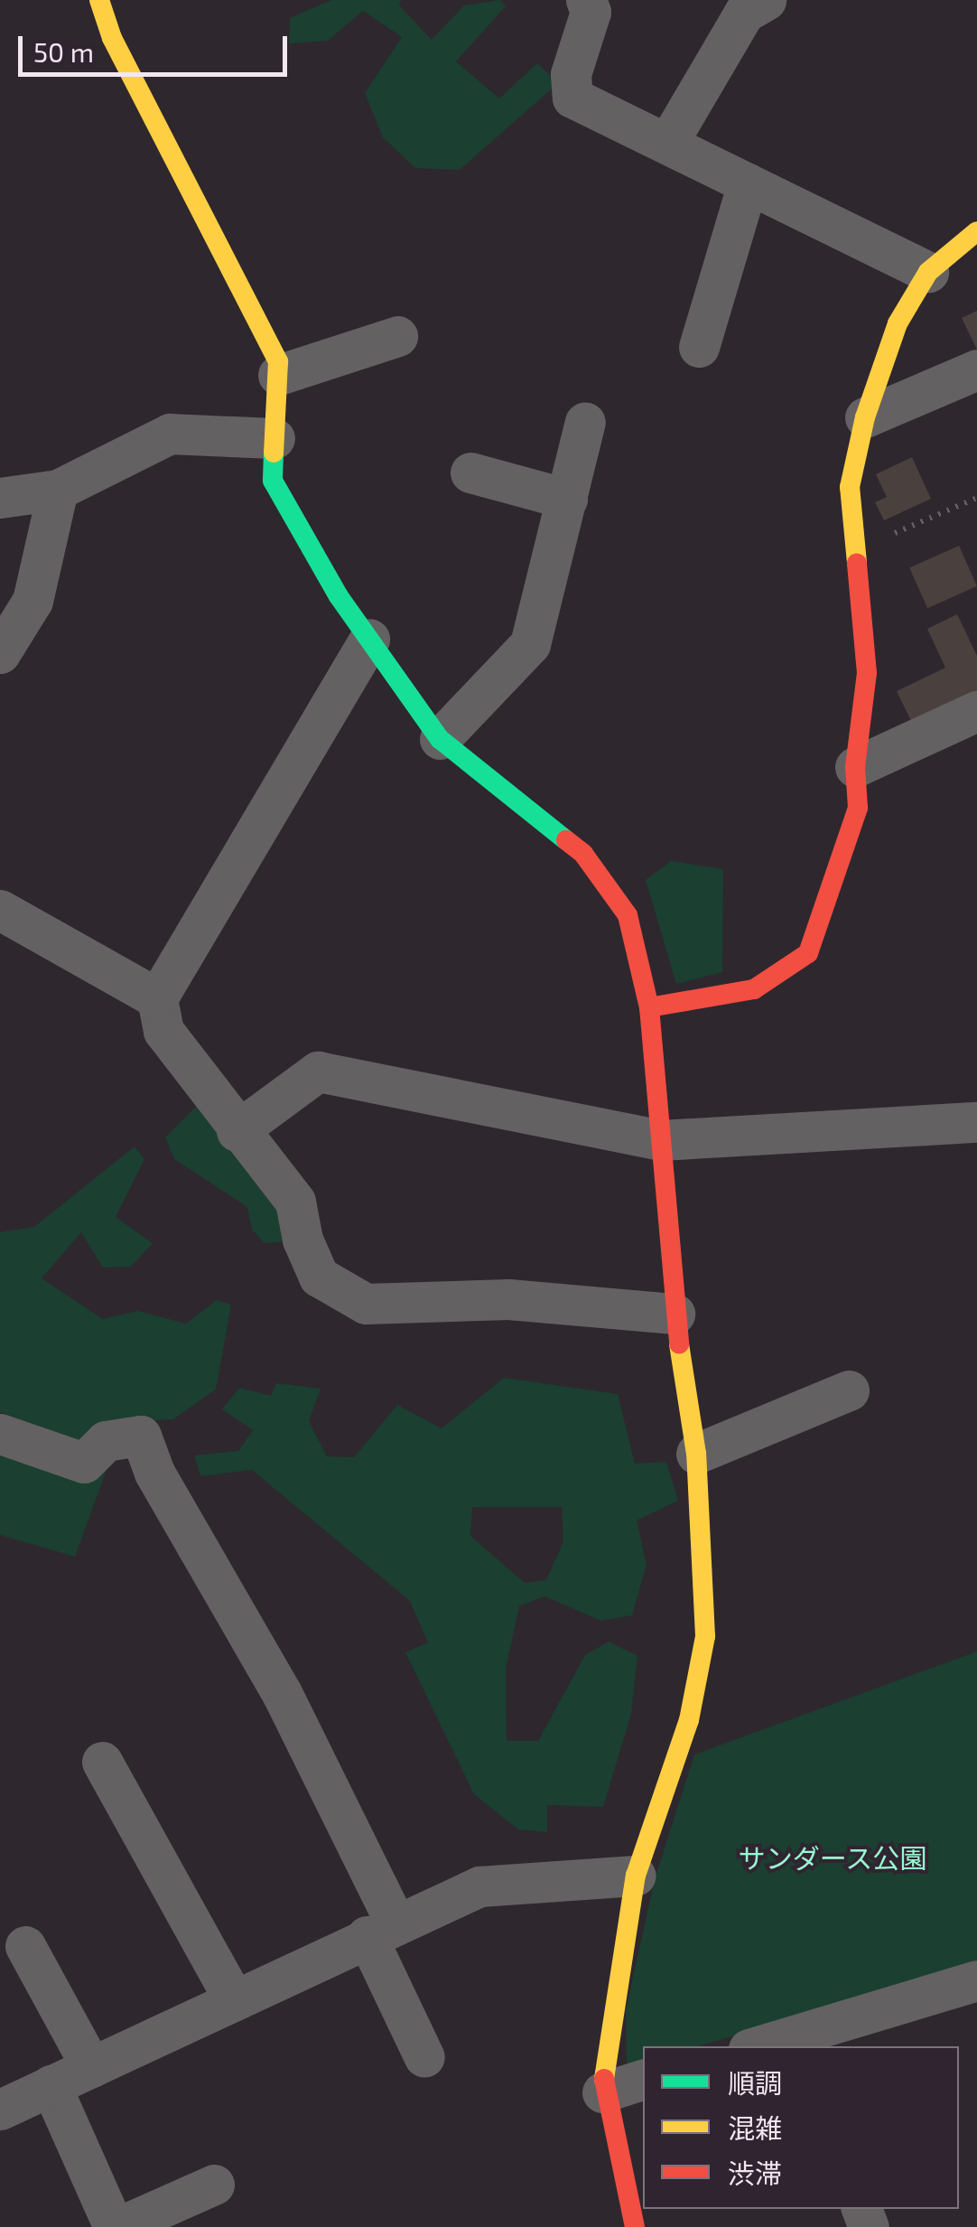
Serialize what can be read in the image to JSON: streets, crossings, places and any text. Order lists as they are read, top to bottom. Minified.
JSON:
{"parks":["サンダース公園"],"legend":["順調","混雑","渋滞"],"scale_bar":"50 m"}
